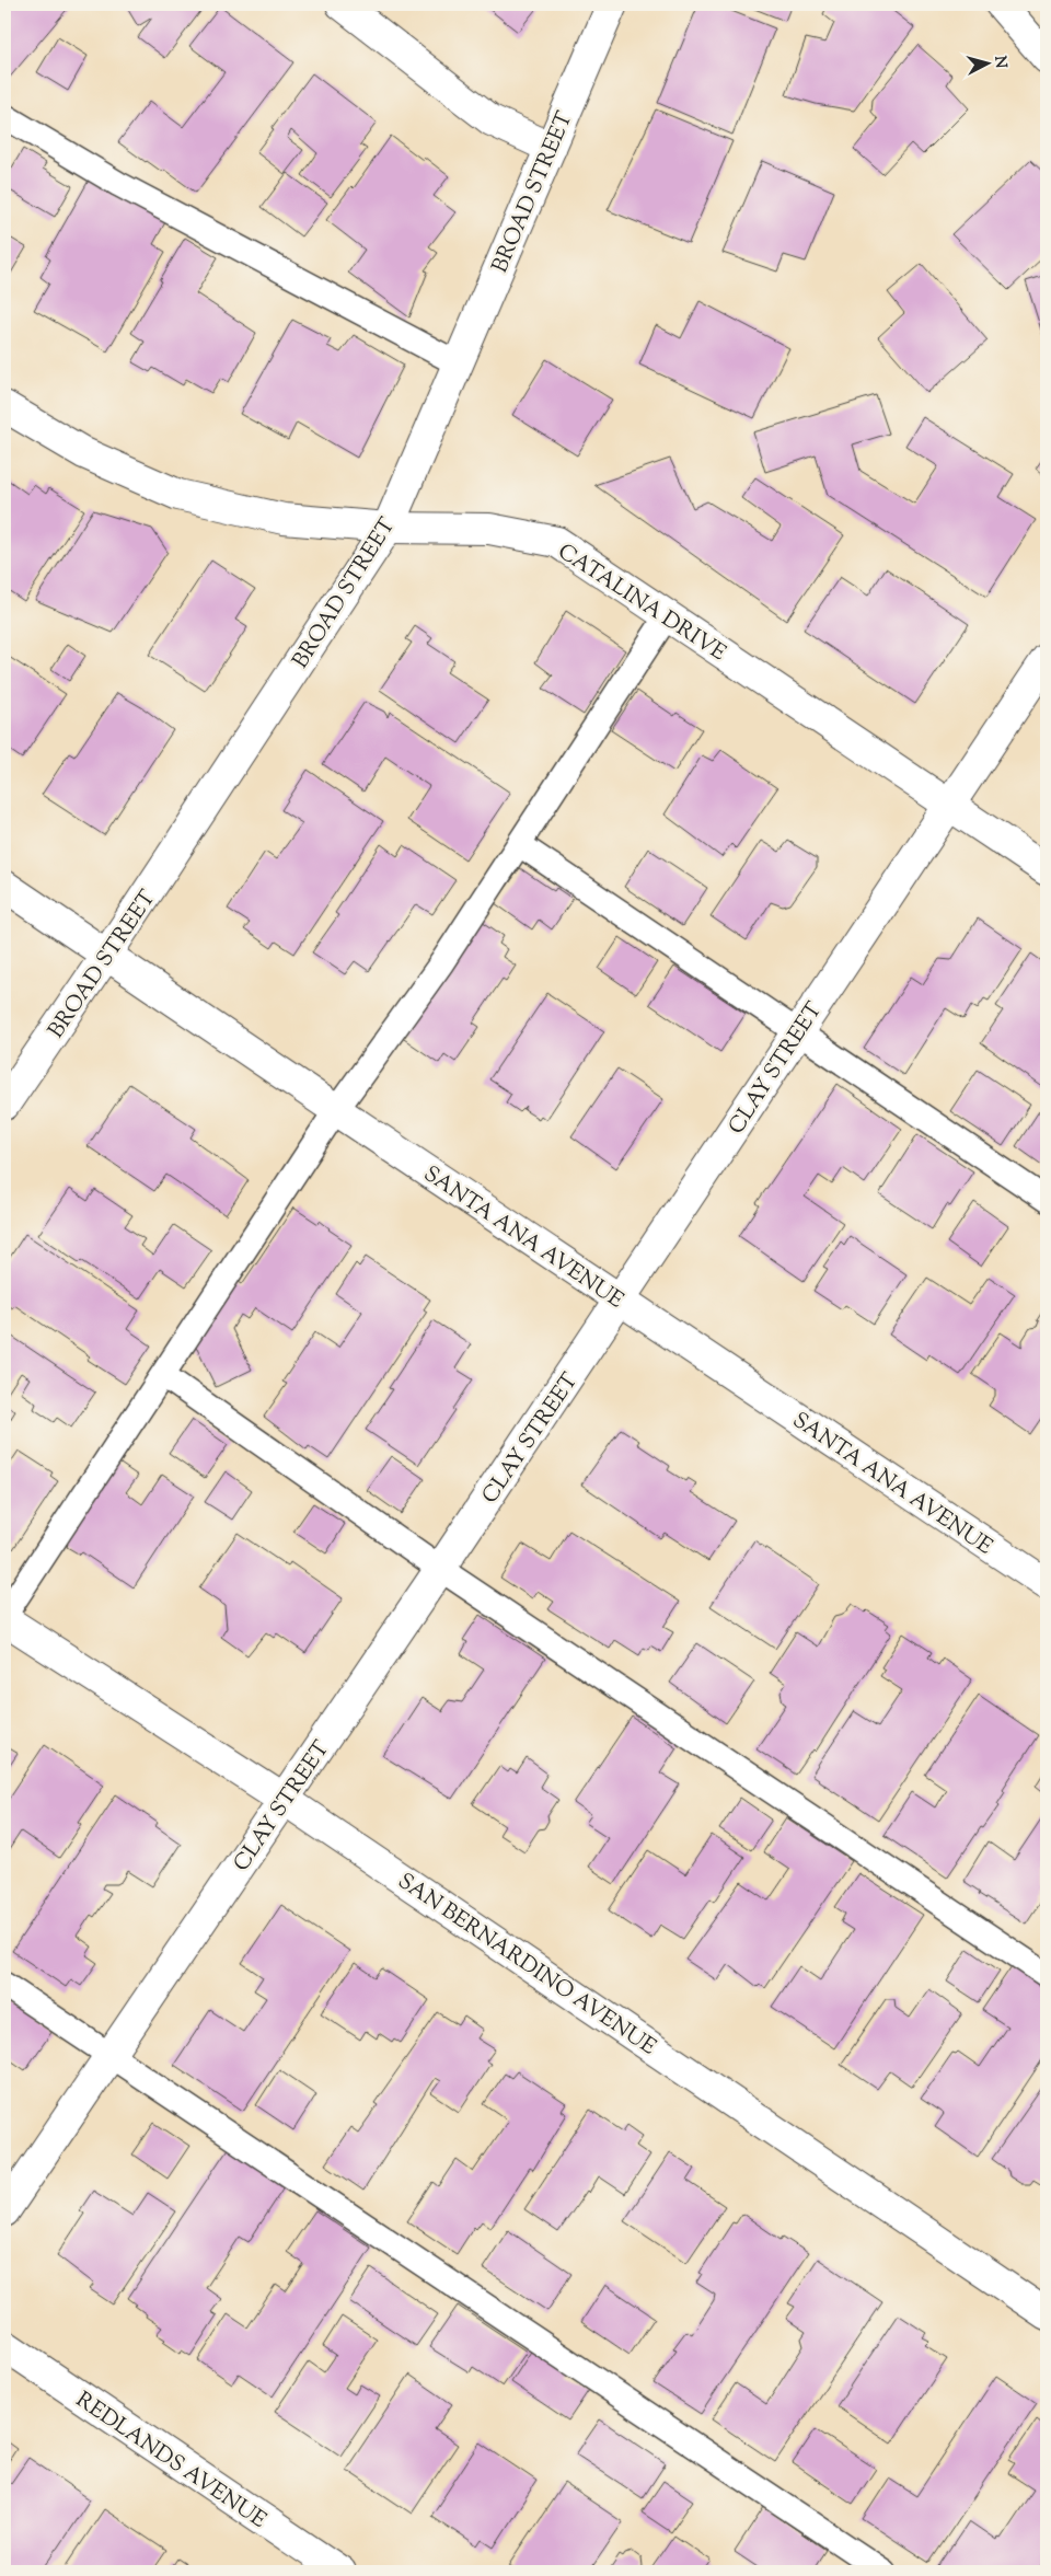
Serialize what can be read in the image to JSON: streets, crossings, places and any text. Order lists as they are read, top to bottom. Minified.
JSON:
{"streets":{"street":["BROAD STREET","CATALINA DRIVE","CLAY STREET","SANTA ANA AVENUE","SAN BERNARDINO AVENUE","REDLANDS AVENUE"]},"crossings":[["BROAD STREET","CATALINA DRIVE"],["BROAD STREET","SANTA ANA AVENUE"],["CATALINA DRIVE","CLAY STREET"],["CLAY STREET","SANTA ANA AVENUE"],["CLAY STREET","SAN BERNARDINO AVENUE"]],"north":"right"}
